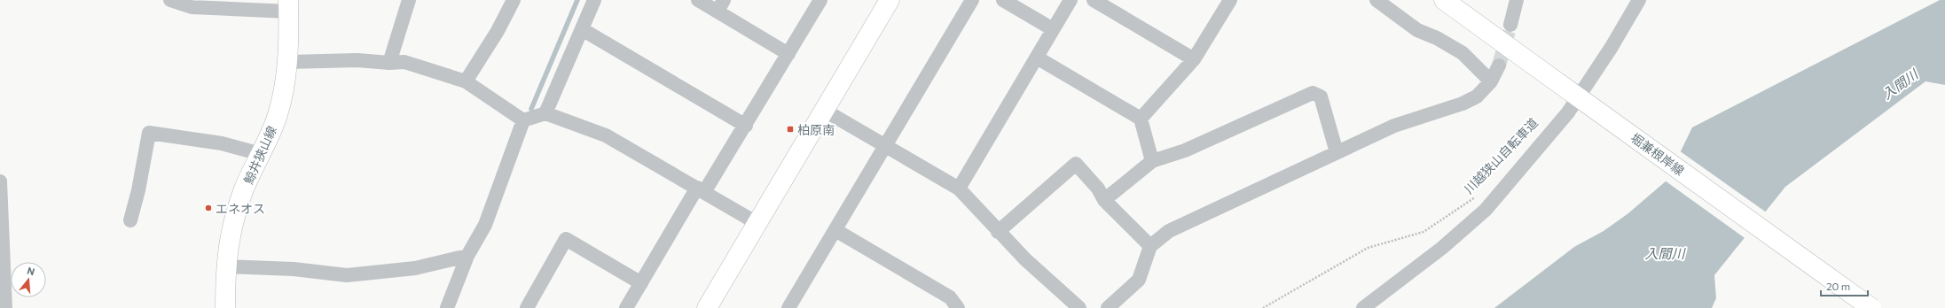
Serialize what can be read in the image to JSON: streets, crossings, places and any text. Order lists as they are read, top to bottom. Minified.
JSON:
{"streets":{"main road":["堀兼根岸線","鯨井狭山線"],"path":["川越狭山自転車道"]},"water":["入間川"],"places":{"transit":["柏原南"],"other":["エネオス"]},"scale_bar":"20 m","north":"top"}
